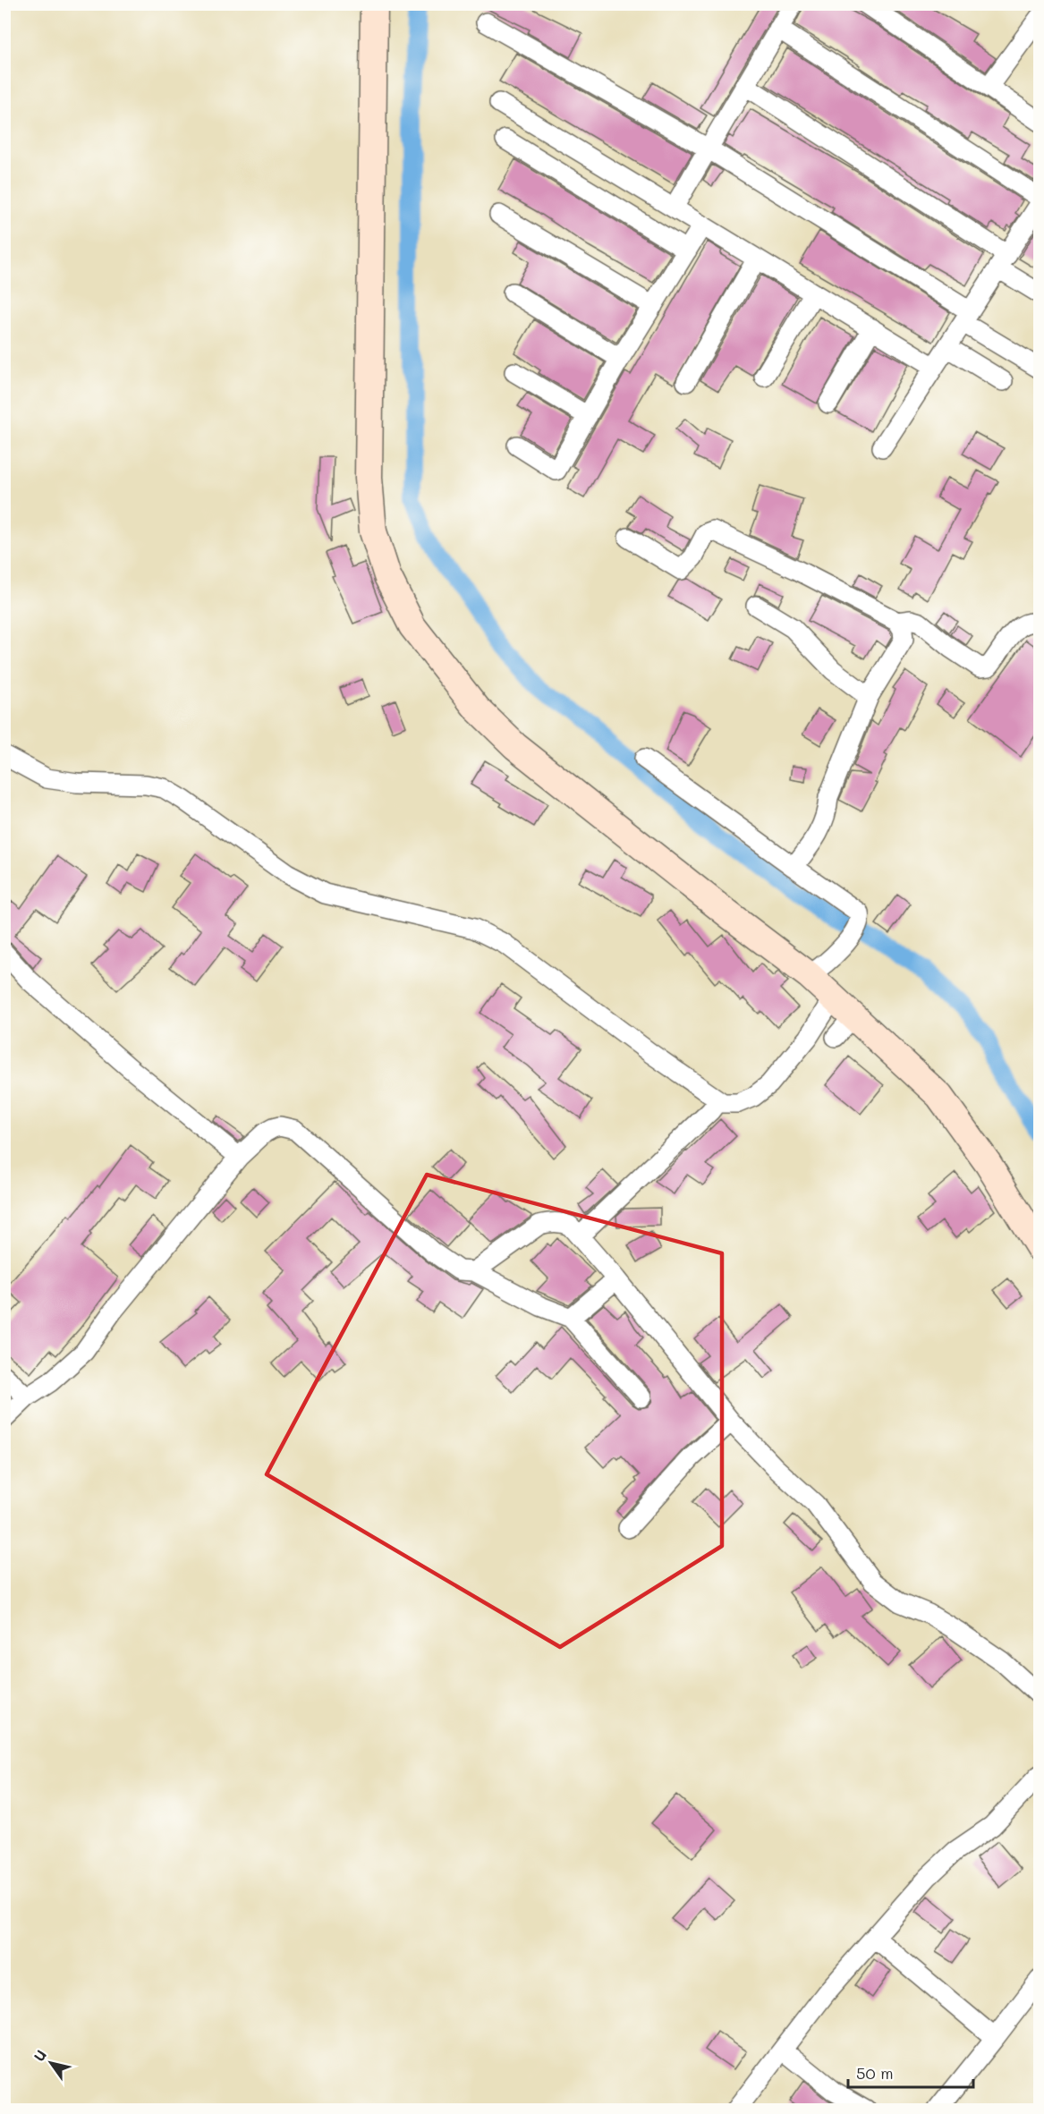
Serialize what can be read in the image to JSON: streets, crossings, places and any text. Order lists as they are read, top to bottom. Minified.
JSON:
{"scale_bar":"50 m","north":"top left"}
